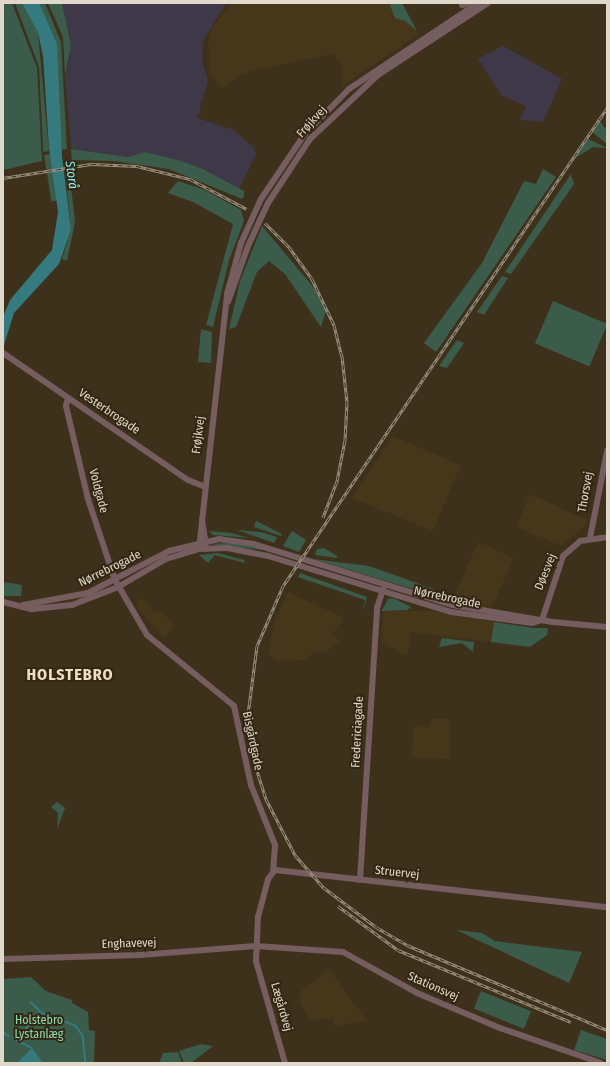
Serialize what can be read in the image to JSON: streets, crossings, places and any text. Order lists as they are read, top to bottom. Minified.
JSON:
{"streets":{"street":["Frøjkvej","Vesterbrogade","Voldgade","Thorsvej","Nørrebrogade","Døesvej","Fredericiagade","Bisgårdgade","Struervej","Enghavevej","Stationsvej","Lægårdvej"]},"crossings":[["Frøjkvej","Vesterbrogade"],["Frøjkvej","Nørrebrogade"],["Vesterbrogade","Voldgade"],["Voldgade","Nørrebrogade"],["Voldgade","Bisgårdgade"],["Thorsvej","Døesvej"],["Nørrebrogade","Døesvej"],["Nørrebrogade","Fredericiagade"],["Nørrebrogade","Bisgårdgade"],["Fredericiagade","Struervej"],["Bisgårdgade","Struervej"],["Enghavevej","Stationsvej"],["Enghavevej","Lægårdvej"],["Stationsvej","Lægårdvej"]],"districts":["HOLSTEBRO"],"water":["Storå"],"parks":["Holstebro Lystanlæg"]}
